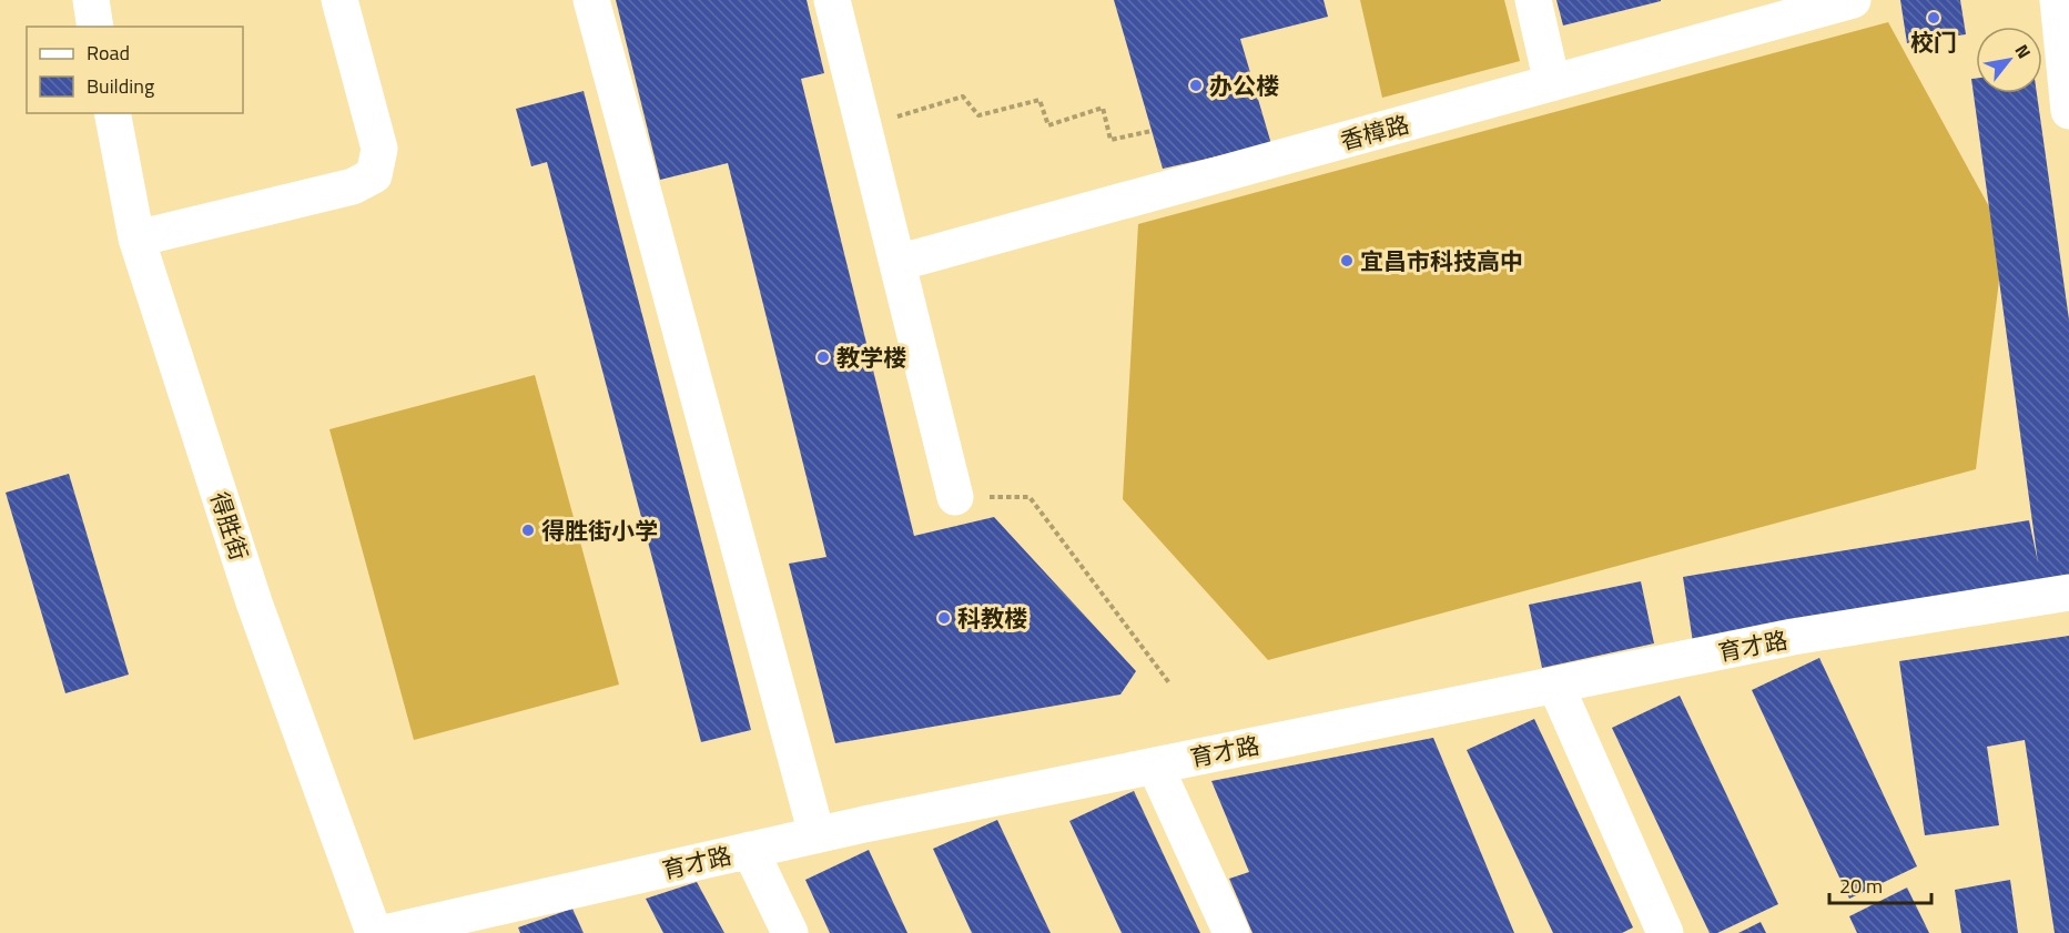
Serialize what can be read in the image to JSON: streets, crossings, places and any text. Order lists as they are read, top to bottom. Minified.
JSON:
{"streets":{"street":["香樟路","得胜街","育才路"]},"places":["校门","办公楼","宜昌市科技高中","教学楼","得胜街小学","科教楼"],"legend":["Road","Building"],"scale_bar":"20 m","north":"top right"}
